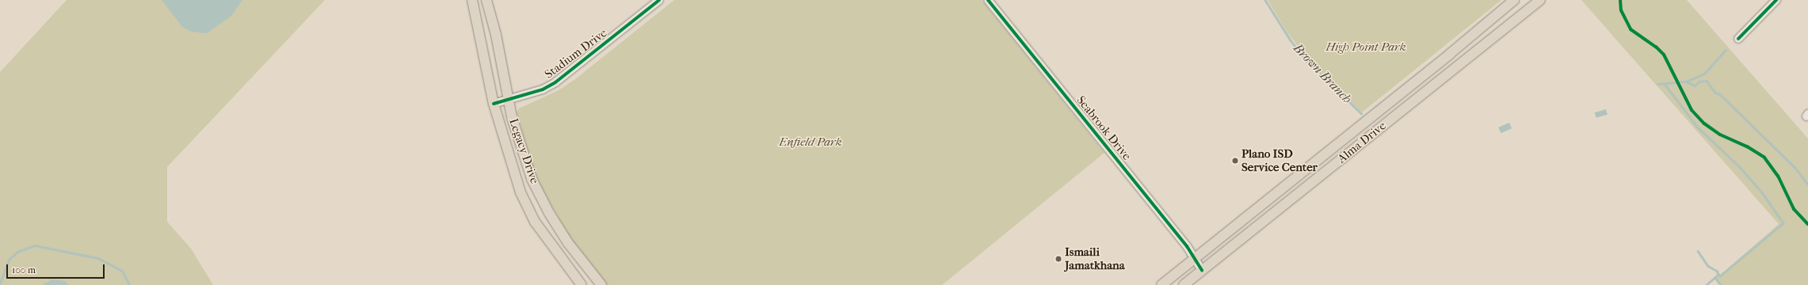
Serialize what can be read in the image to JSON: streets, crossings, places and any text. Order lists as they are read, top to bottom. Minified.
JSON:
{"streets":{"main road":["Alma Drive","Legacy Drive"],"street":["Stadium Drive","Seabrook Drive"]},"crossings":[["Stadium Drive","Legacy Drive"],["Seabrook Drive","Alma Drive"]],"water":["Brown Branch"],"parks":["High Point Park","Enfield Park"],"places":["Plano ISD Service Center","Ismaili Jamatkhana"],"scale_bar":"100 m"}
